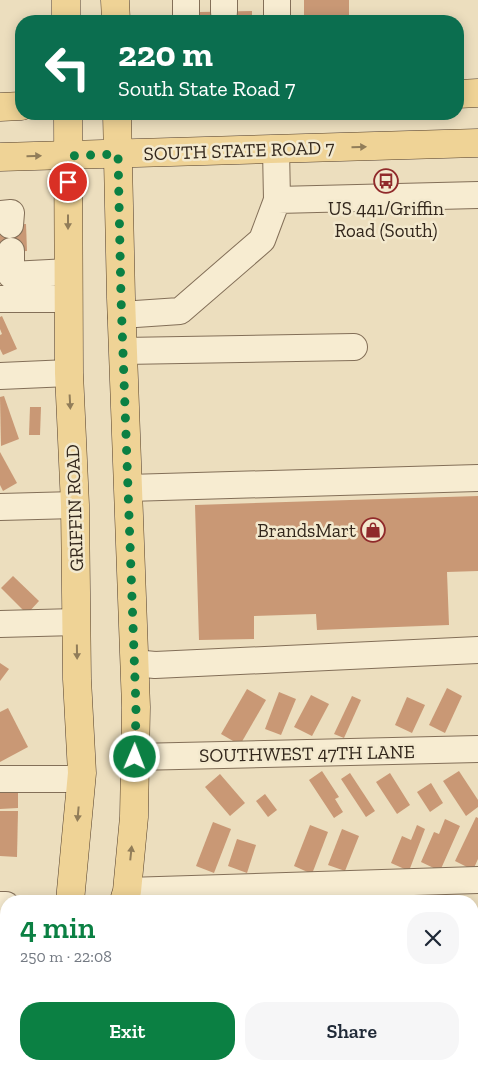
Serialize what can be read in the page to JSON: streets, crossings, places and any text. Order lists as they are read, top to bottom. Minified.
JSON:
{"streets":{"main road":["SOUTH STATE ROAD 7","GRIFFIN ROAD"],"street":["SOUTHWEST 47TH LANE"]},"crossings":[["SOUTH STATE ROAD 7","GRIFFIN ROAD"]],"one_way":["SOUTH STATE ROAD 7"],"places":{"bus stop":["US 441/Griffin Road (South)"],"shop":["BrandsMart"]},"page":{"turn":["220 m","South State Road 7"],"heading":["4 min","250 m · 22:08"],"buttons":["Exit","Share"]}}
